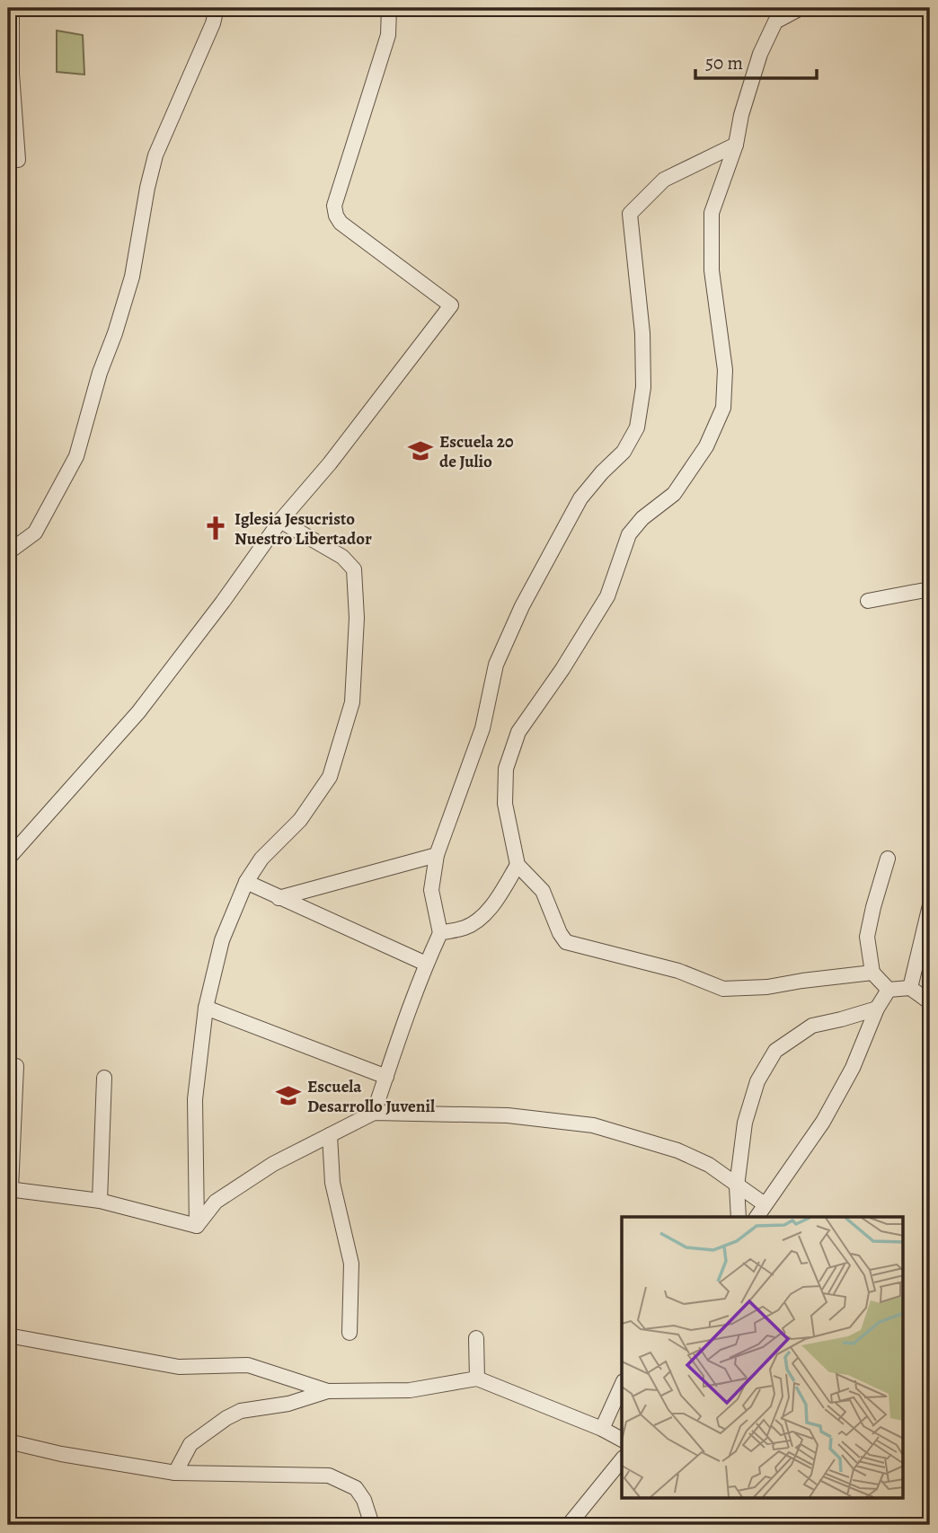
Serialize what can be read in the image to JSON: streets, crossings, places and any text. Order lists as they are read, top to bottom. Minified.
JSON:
{"places":{"school or university":["Escuela 20 de Julio","Escuela Desarrollo Juvenil"],"church":["Iglesia Jesucristo Nuestro Libertador"]},"scale_bar":"50 m"}
